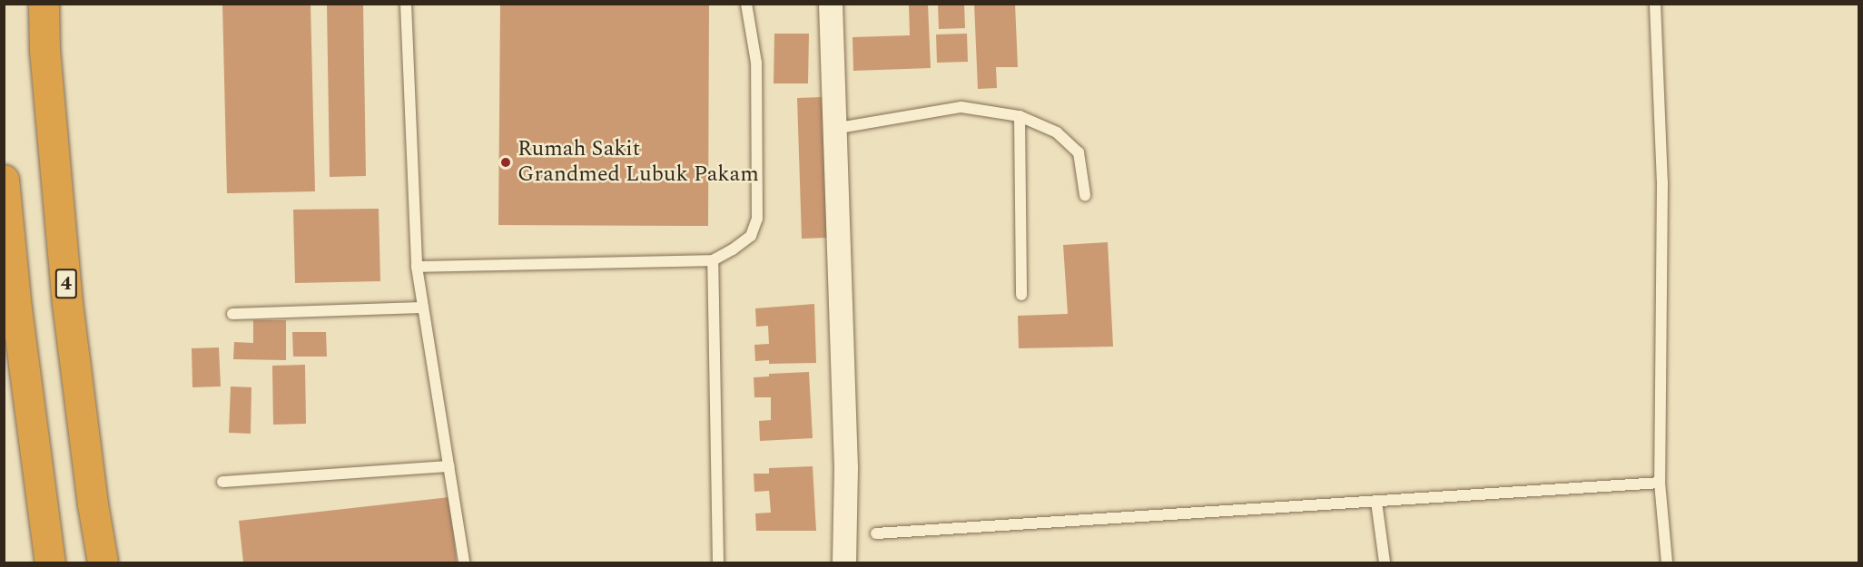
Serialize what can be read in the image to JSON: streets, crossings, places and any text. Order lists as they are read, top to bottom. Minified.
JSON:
{"streets":{"highway":["4"]},"places":["Rumah Sakit Grandmed Lubuk Pakam"]}
